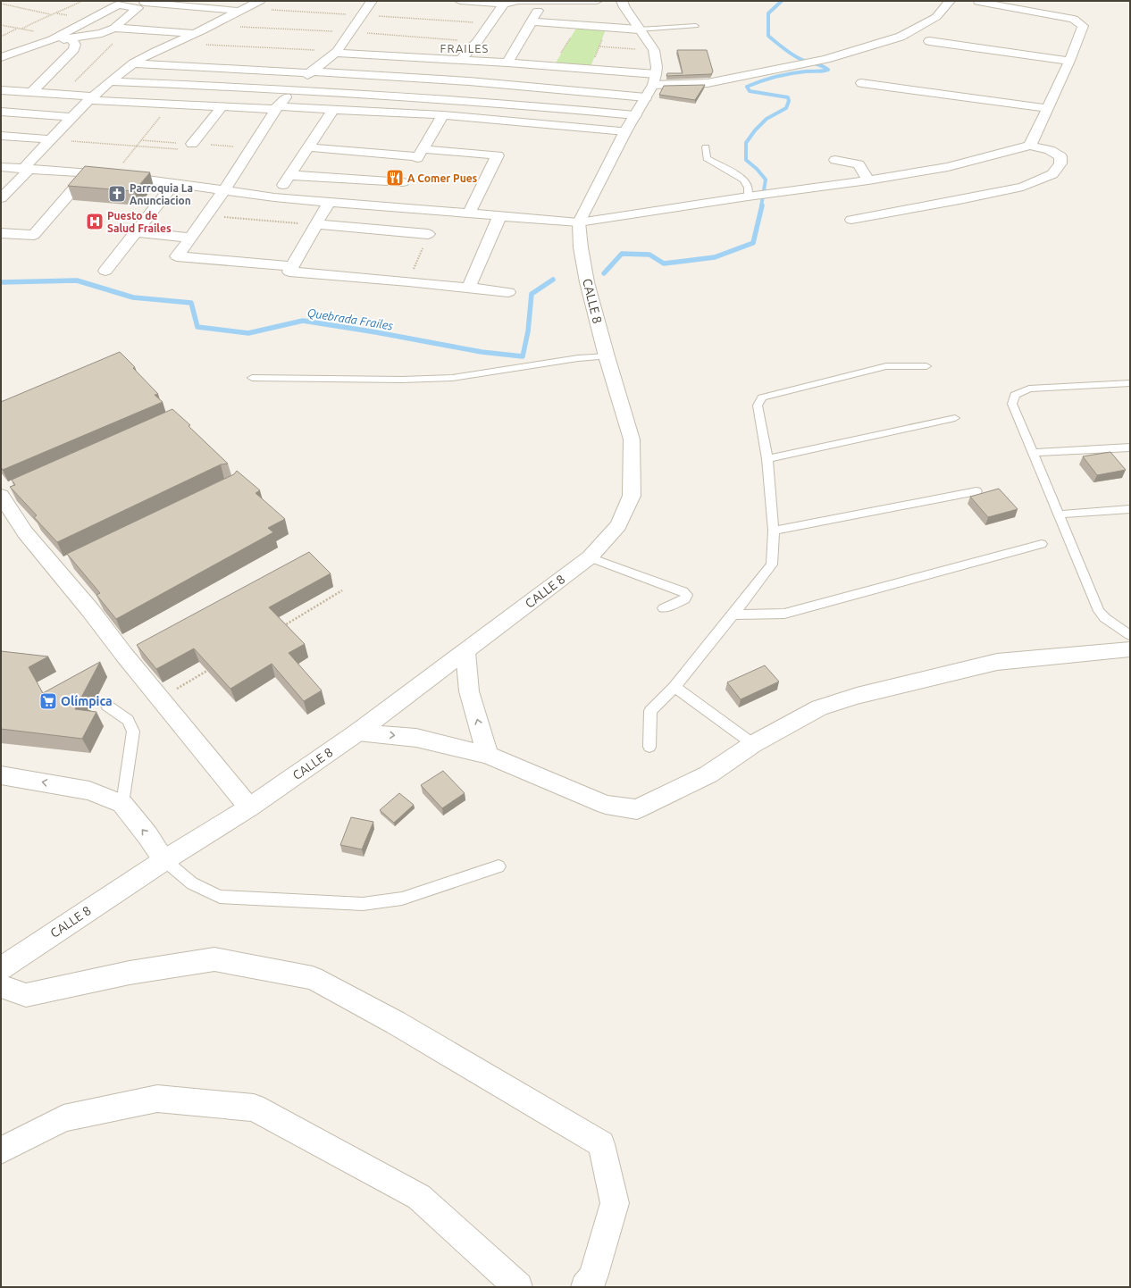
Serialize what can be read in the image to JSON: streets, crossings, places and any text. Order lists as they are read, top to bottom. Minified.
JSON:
{"streets":{"street":["CALLE 8"]},"districts":["FRAILES"],"water":["Quebrada Frailes"],"places":{"restaurant":["A Comer Pues"],"church":["Parroquia La Anunciacion"],"hospital":["Puesto de Salud Frailes"],"supermarket":["Olímpica"]}}
